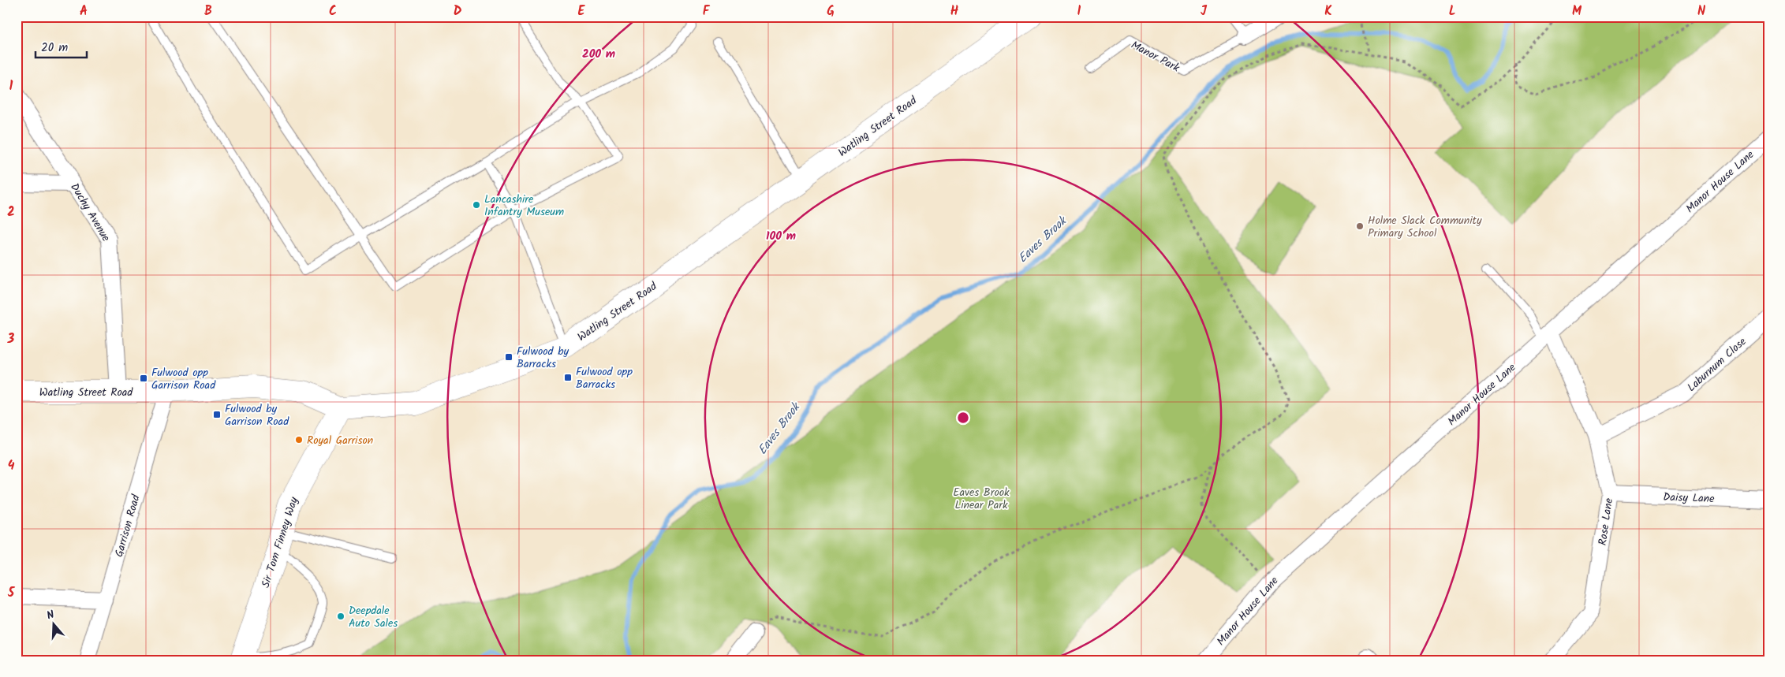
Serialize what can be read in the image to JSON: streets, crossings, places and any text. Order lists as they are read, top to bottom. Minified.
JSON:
{"streets":{"main road":["Watling Street Road","Sir Tom Finney Way"],"street":["Manor Park","Manor House Lane","Duchy Avenue","Laburnum Close","Daisy Lane","Rose Lane","Garrison Road"]},"crossings":[["Watling Street Road","Duchy Avenue"],["Watling Street Road","Garrison Road"],["Watling Street Road","Sir Tom Finney Way"],["Manor House Lane","Rose Lane"],["Laburnum Close","Rose Lane"],["Daisy Lane","Rose Lane"]],"water":["Eaves Brook"],"parks":["Eaves Brook Linear Park"],"places":{"other":["Lancashire Infantry Museum","Holme Slack Community Primary School","Royal Garrison","Deepdale Auto Sales"],"transit":["Fulwood by Barracks","Fulwood opp Barracks","Fulwood opp Garrison Road","Fulwood by Garrison Road"]},"scale_bar":"20 m","north":"top","grid":{"columns":["A","B","C","D","E","F","G","H","I","J","K","L","M","N"],"rows":["1","2","3","4","5"]},"rings":["200 m","100 m"]}
